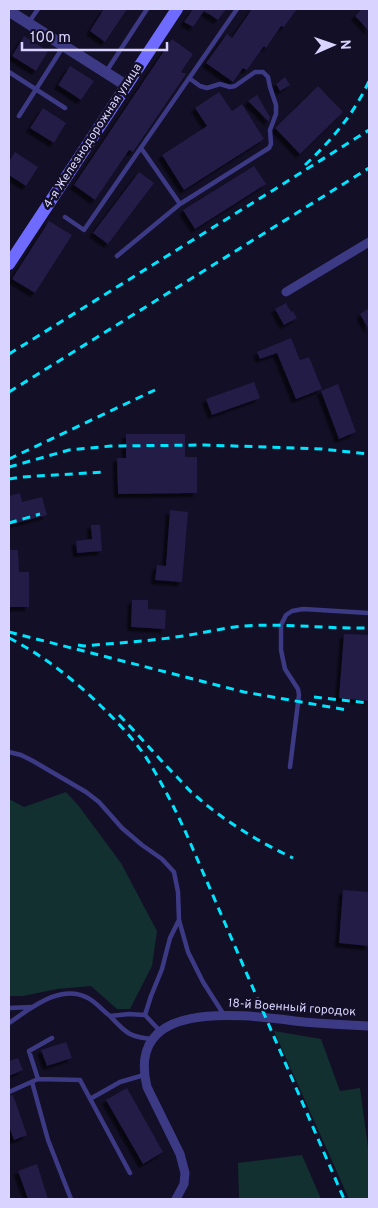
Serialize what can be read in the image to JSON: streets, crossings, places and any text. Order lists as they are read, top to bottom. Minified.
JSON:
{"streets":{"main road":["4-я Железнодорожная улица"],"street":["18-й Военный городок"]},"scale_bar":"100 m","north":"right"}
